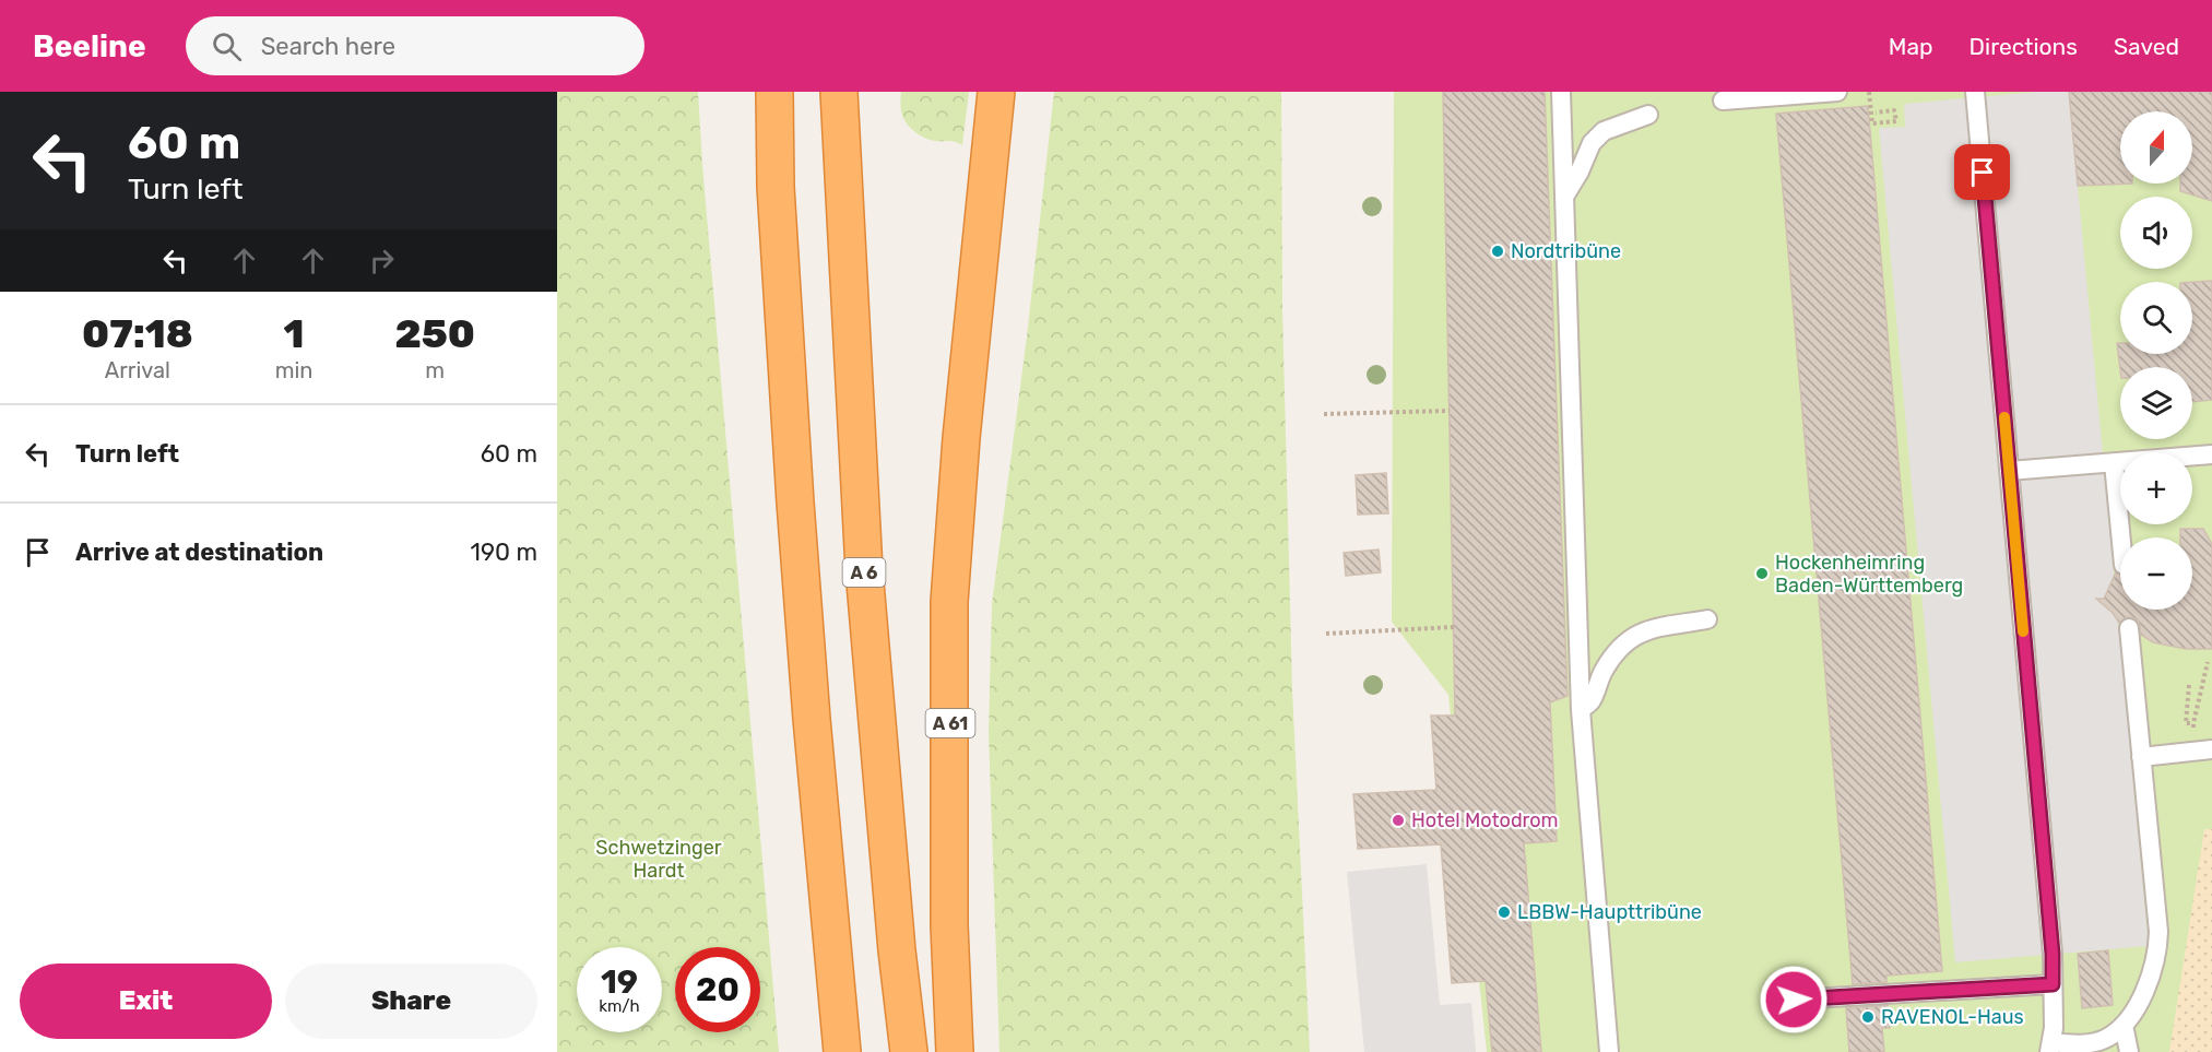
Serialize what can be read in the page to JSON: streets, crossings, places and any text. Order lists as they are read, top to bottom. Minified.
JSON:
{"streets":{"highway":["A 6","A 61"]},"parks":["Schwetzinger Hardt"],"places":["Nordtribüne","Hockenheimring Baden-Württemberg","Hotel Motodrom","LBBW-Haupttribüne","RAVENOL-Haus"],"north":"top","page":{"header":"Beeline","search":"Search here","nav":["Map","Directions","Saved"],"turn":["60 m","Turn left"],"map_buttons":["+","−"],"eta":["07:18","Arrival","1","min","250","m"],"list":[{"name":"Turn left","value":"60 m"},{"name":"Arrive at destination","value":"190 m"}],"speed":"19 km/h","limit":"20","buttons":["Exit","Share"]}}
